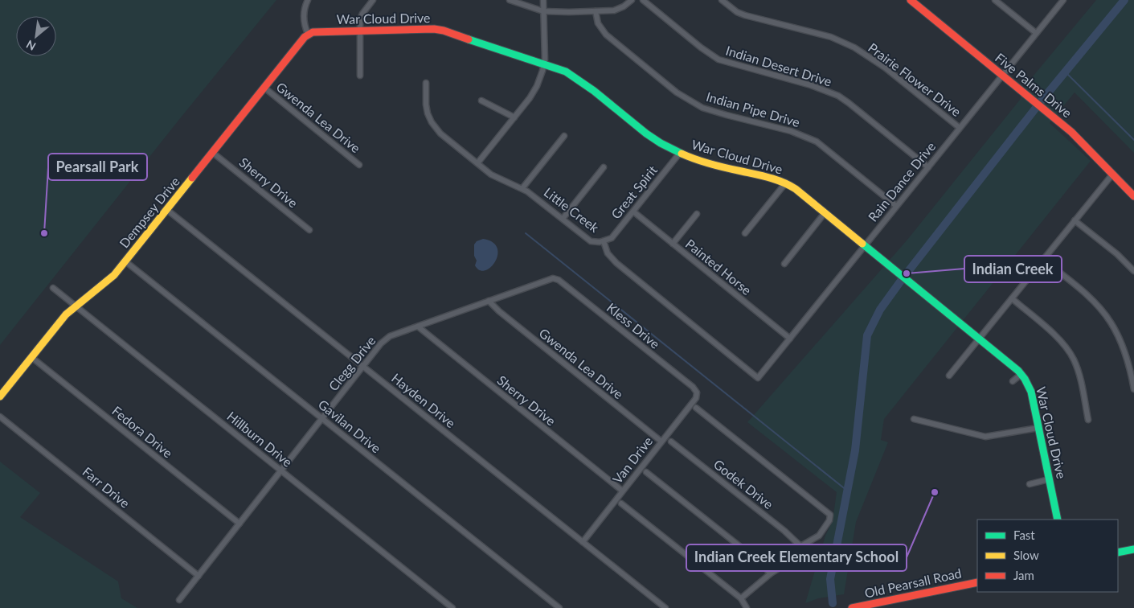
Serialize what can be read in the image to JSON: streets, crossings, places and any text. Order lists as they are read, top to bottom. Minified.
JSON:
{"streets":{"street":["War Cloud Drive","Indian Desert Drive","Prairie Flower Drive","Five Palms Drive","Indian Pipe Drive","Gwenda Lea Drive","Rain Dance Drive","Sherry Drive","Great Spirit","Little Creek","Dempsey Drive","Painted Horse","Kless Drive","Clegg Drive","Hayden Drive","Gavilan Drive","Fedora Drive","Hillburn Drive","Van Drive","Godek Drive","Farr Drive","Old Pearsall Road"]},"crossings":[["War Cloud Drive","Rain Dance Drive"],["War Cloud Drive","Great Spirit"],["War Cloud Drive","Dempsey Drive"],["Indian Desert Drive","Rain Dance Drive"],["Prairie Flower Drive","Rain Dance Drive"],["Five Palms Drive","Rain Dance Drive"],["Indian Pipe Drive","Rain Dance Drive"],["Gwenda Lea Drive","Dempsey Drive"],["Gwenda Lea Drive","Clegg Drive"],["Gwenda Lea Drive","Van Drive"],["Rain Dance Drive","Little Creek"],["Rain Dance Drive","Painted Horse"],["Sherry Drive","Dempsey Drive"],["Sherry Drive","Clegg Drive"],["Sherry Drive","Van Drive"],["Great Spirit","Little Creek"],["Great Spirit","Painted Horse"],["Dempsey Drive","Hayden Drive"],["Dempsey Drive","Gavilan Drive"],["Dempsey Drive","Fedora Drive"],["Dempsey Drive","Hillburn Drive"],["Kless Drive","Clegg Drive"],["Kless Drive","Van Drive"],["Clegg Drive","Hayden Drive"],["Clegg Drive","Gavilan Drive"],["Clegg Drive","Fedora Drive"],["Clegg Drive","Hillburn Drive"],["Clegg Drive","Farr Drive"],["Hayden Drive","Van Drive"]],"places":["Pearsall Park","Indian Creek","Indian Creek Elementary School"],"legend":["Fast","Slow","Jam"],"north":"bottom left"}
